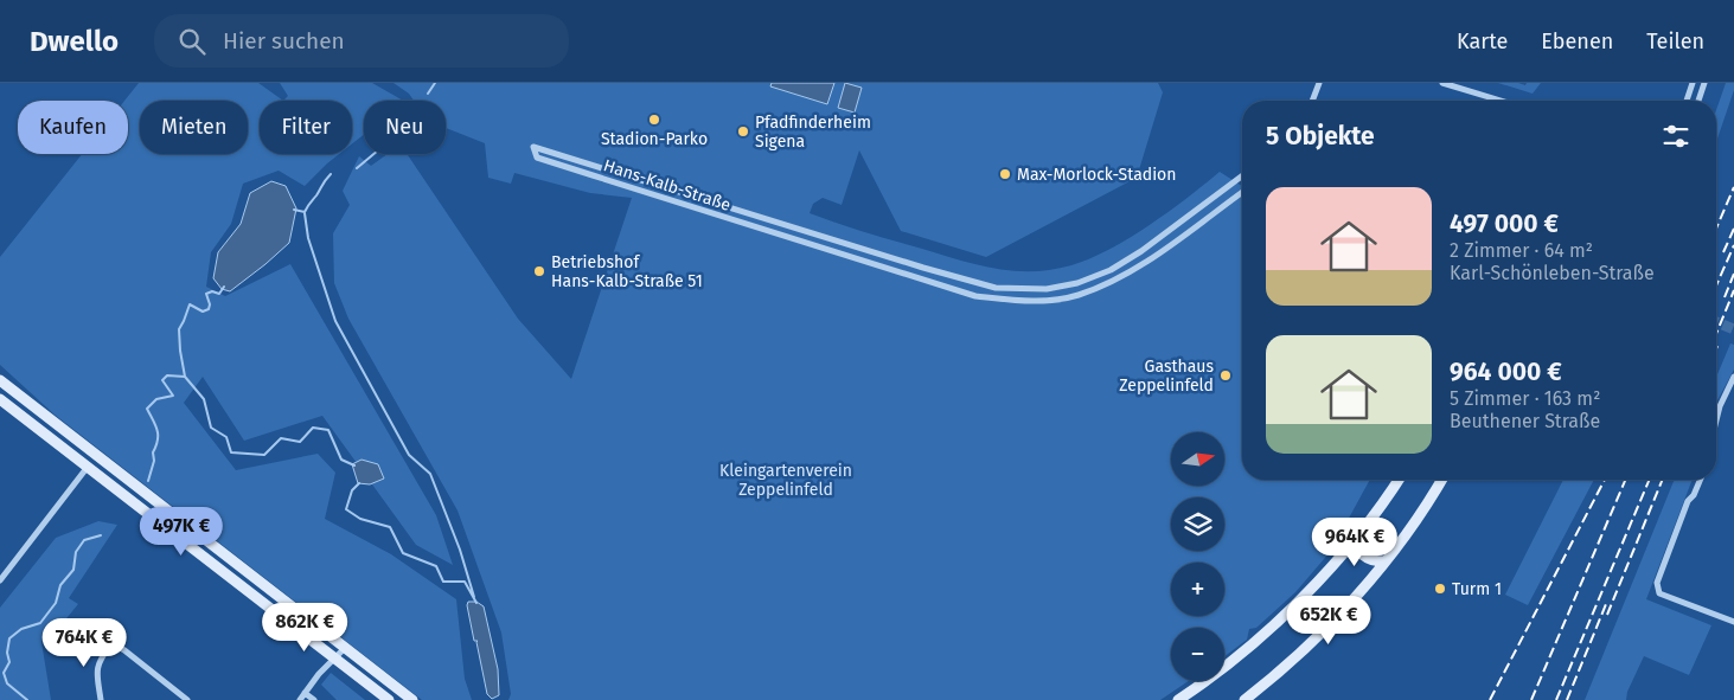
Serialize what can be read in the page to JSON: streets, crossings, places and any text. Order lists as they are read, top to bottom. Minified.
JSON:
{"streets":{"street":["Hans-Kalb-Straße"]},"parks":["Kleingartenverein Zeppelinfeld"],"places":["Stadion-Parko","Pfadfinderheim Sigena","Max-Morlock-Stadion","Betriebshof Hans-Kalb-Straße 51","Gasthaus Zeppelinfeld","Turm 1"],"north":"right","page":{"header":"Dwello","search":"Hier suchen","nav":["Karte","Ebenen","Teilen"],"chip":["Kaufen","Mieten","Filter","Neu"],"heading":"5 Objekte","list":[{"name":"497 000 €","note":"2 Zimmer · 64 m² · Karl-Schönleben-Straße"},{"name":"964 000 €","note":"5 Zimmer · 163 m² · Beuthener Straße"}],"map_buttons":["+","−"],"price":["497K €","964K €","652K €","862K €","764K €"]}}
